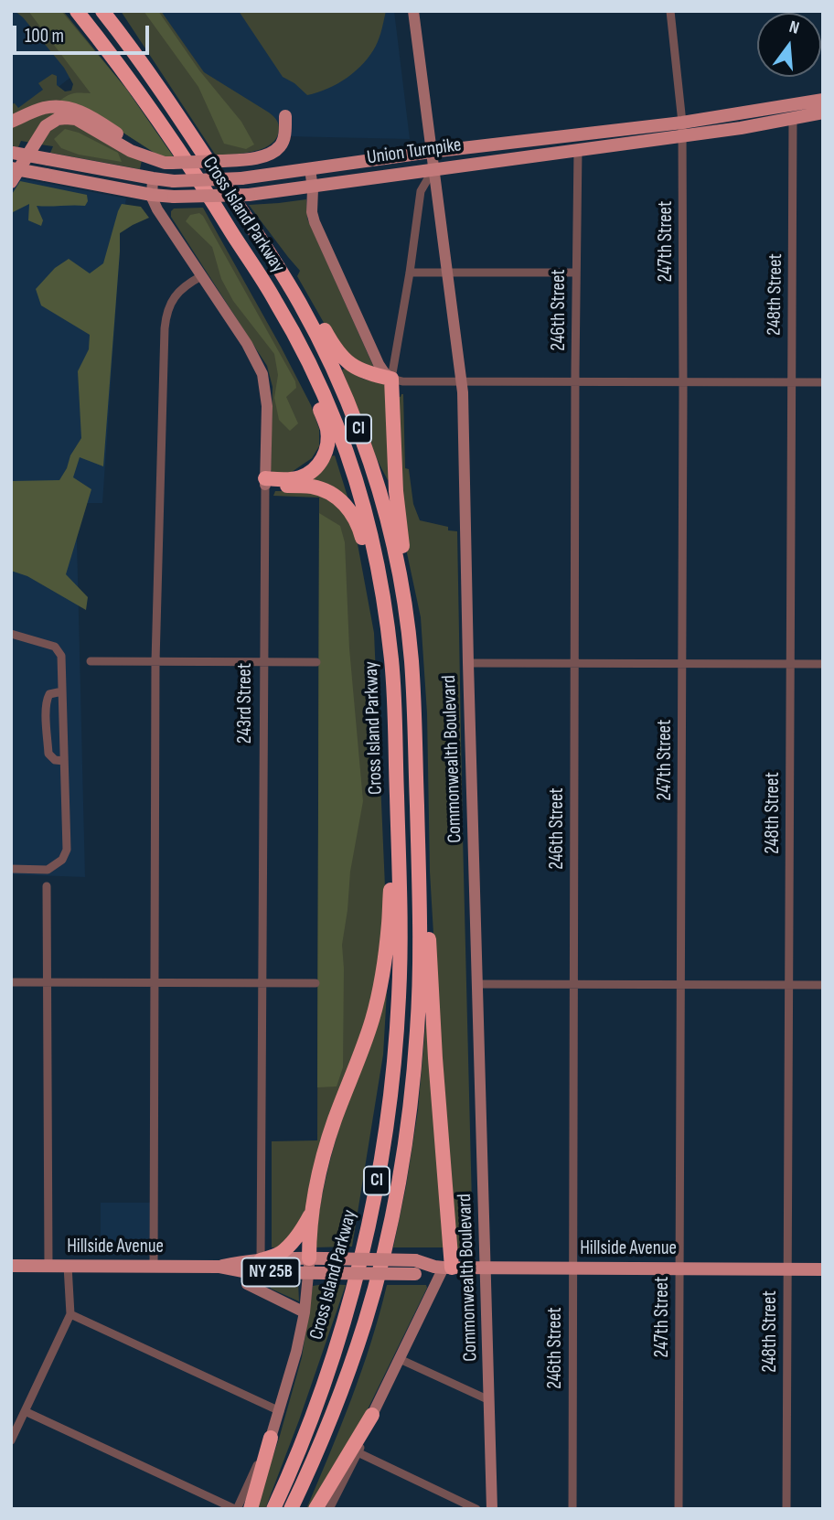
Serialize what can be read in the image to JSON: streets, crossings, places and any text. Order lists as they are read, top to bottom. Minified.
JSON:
{"streets":{"highway":["Cross Island Parkway","CI"],"main road":["Union Turnpike","Hillside Avenue","NY 25B"],"street":["247th Street","248th Street","246th Street","243rd Street","Commonwealth Boulevard"]},"crossings":[["Union Turnpike","247th Street"],["Union Turnpike","248th Street"],["Union Turnpike","246th Street"],["Union Turnpike","243rd Street"],["Union Turnpike","Commonwealth Boulevard"],["Cross Island Parkway","Hillside Avenue"],["247th Street","Hillside Avenue"],["248th Street","Hillside Avenue"],["246th Street","Hillside Avenue"],["243rd Street","Hillside Avenue"],["Commonwealth Boulevard","Hillside Avenue"]],"scale_bar":"100 m","north":"top"}
